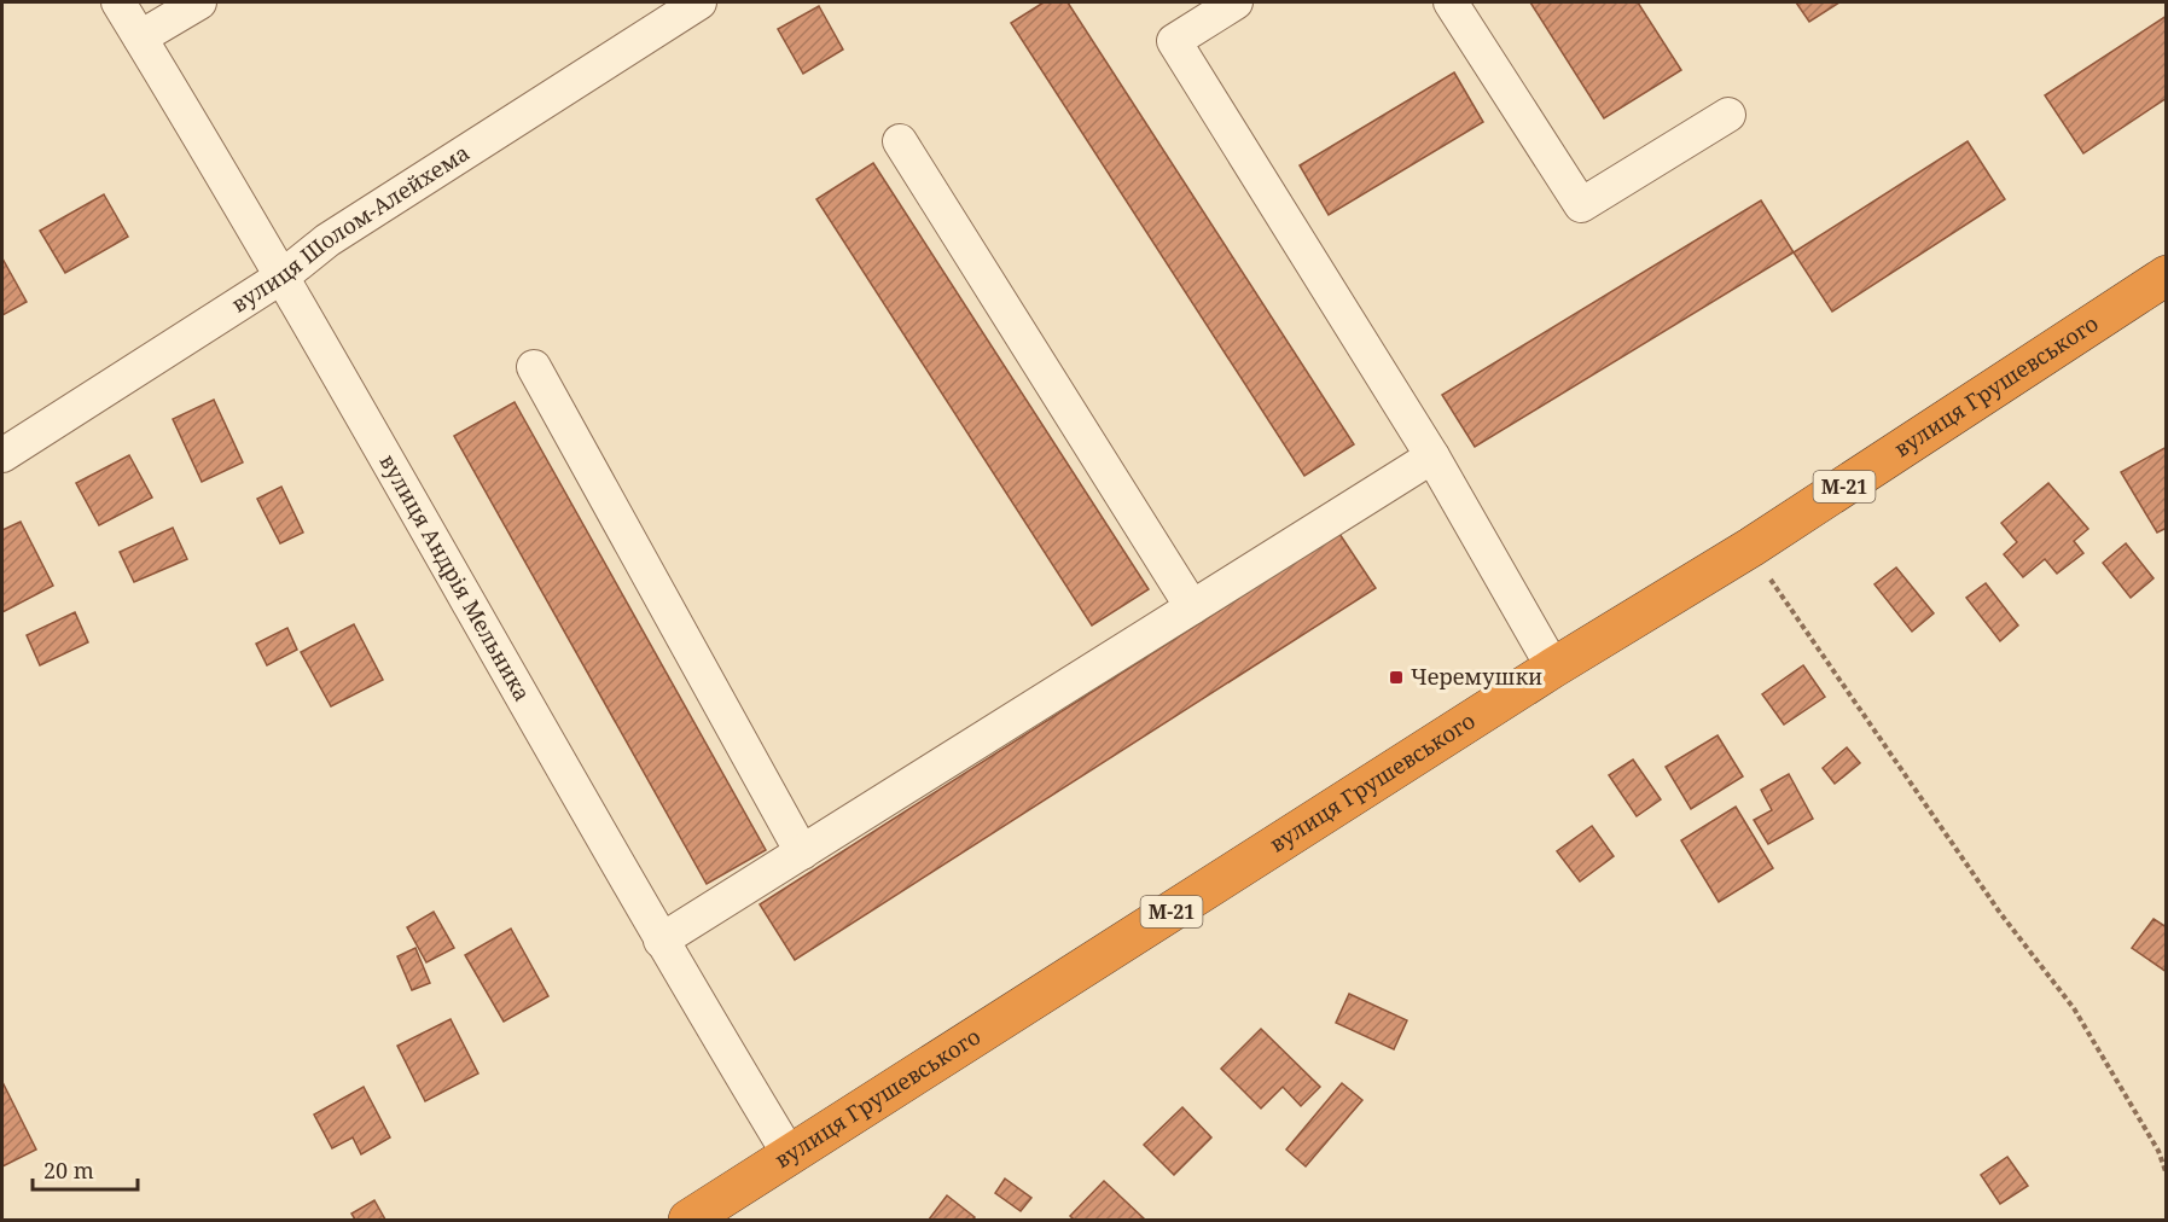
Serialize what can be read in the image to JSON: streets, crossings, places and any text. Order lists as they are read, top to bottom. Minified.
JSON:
{"streets":{"highway":["вулиця Грушевського","М-21"],"street":["вулиця Шолом-Алейхема","вулиця Андрія Мельника"]},"crossings":[["вулиця Шолом-Алейхема","вулиця Андрія Мельника"],["вулиця Грушевського","вулиця Андрія Мельника"]],"places":{"transit":["Черемушки"]},"scale_bar":"20 m"}
